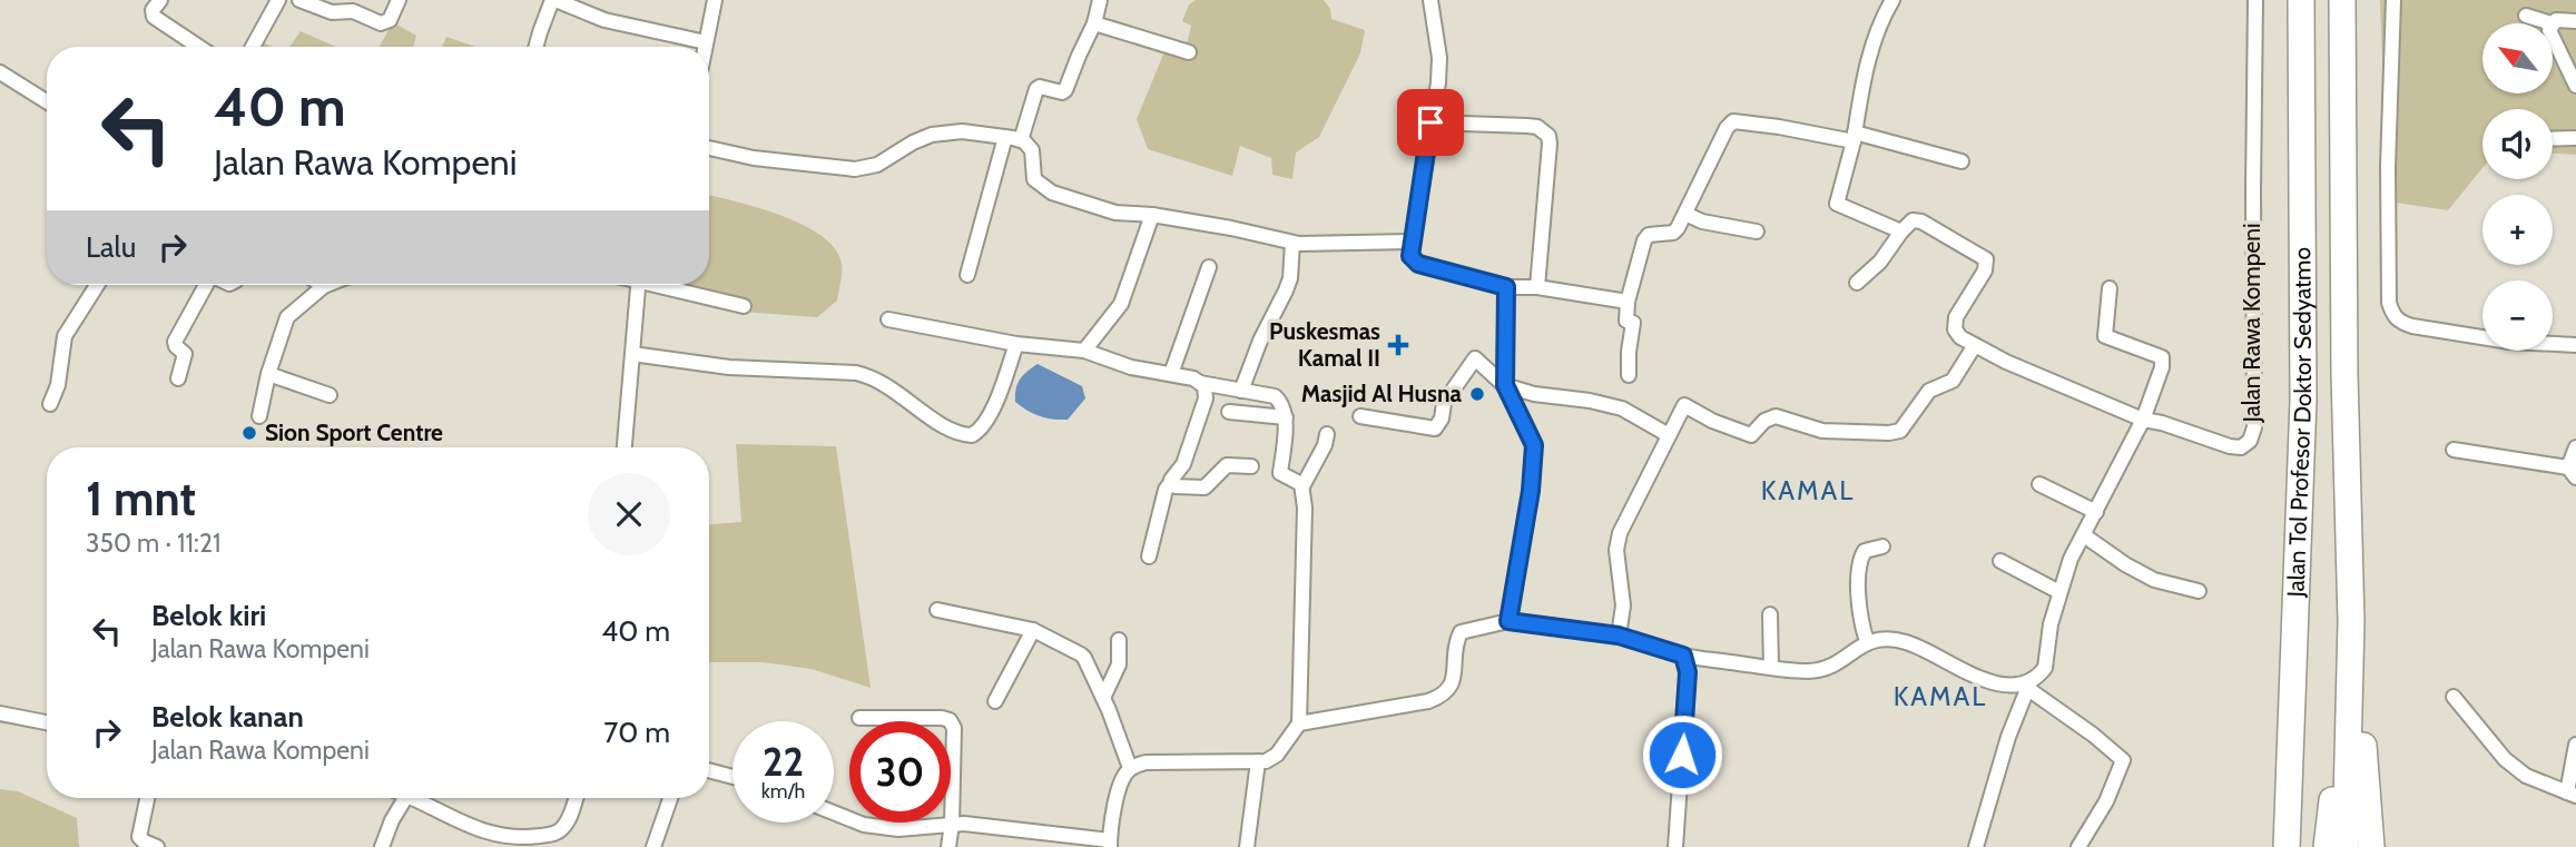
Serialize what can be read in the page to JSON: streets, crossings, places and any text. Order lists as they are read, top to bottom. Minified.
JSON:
{"streets":{"highway":["Jalan Tol Profesor Doktor Sedyatmo"],"street":["Jalan Rawa Kompeni"]},"districts":["KAMAL","KAMAL"],"places":{"health":["Puskesmas Kamal II"],"other":["Masjid Al Husna","Sion Sport Centre"]},"north":"top left","page":{"map_buttons":["+","−"],"turn":["40 m","Jalan Rawa Kompeni"],"then":"Lalu","heading":["1 mnt","350 m · 11:21"],"list":[{"name":"Belok kiri","note":"Jalan Rawa Kompeni","value":"40 m"},{"name":"Belok kanan","note":"Jalan Rawa Kompeni","value":"70 m"}],"speed":"22 km/h","limit":"30"}}
